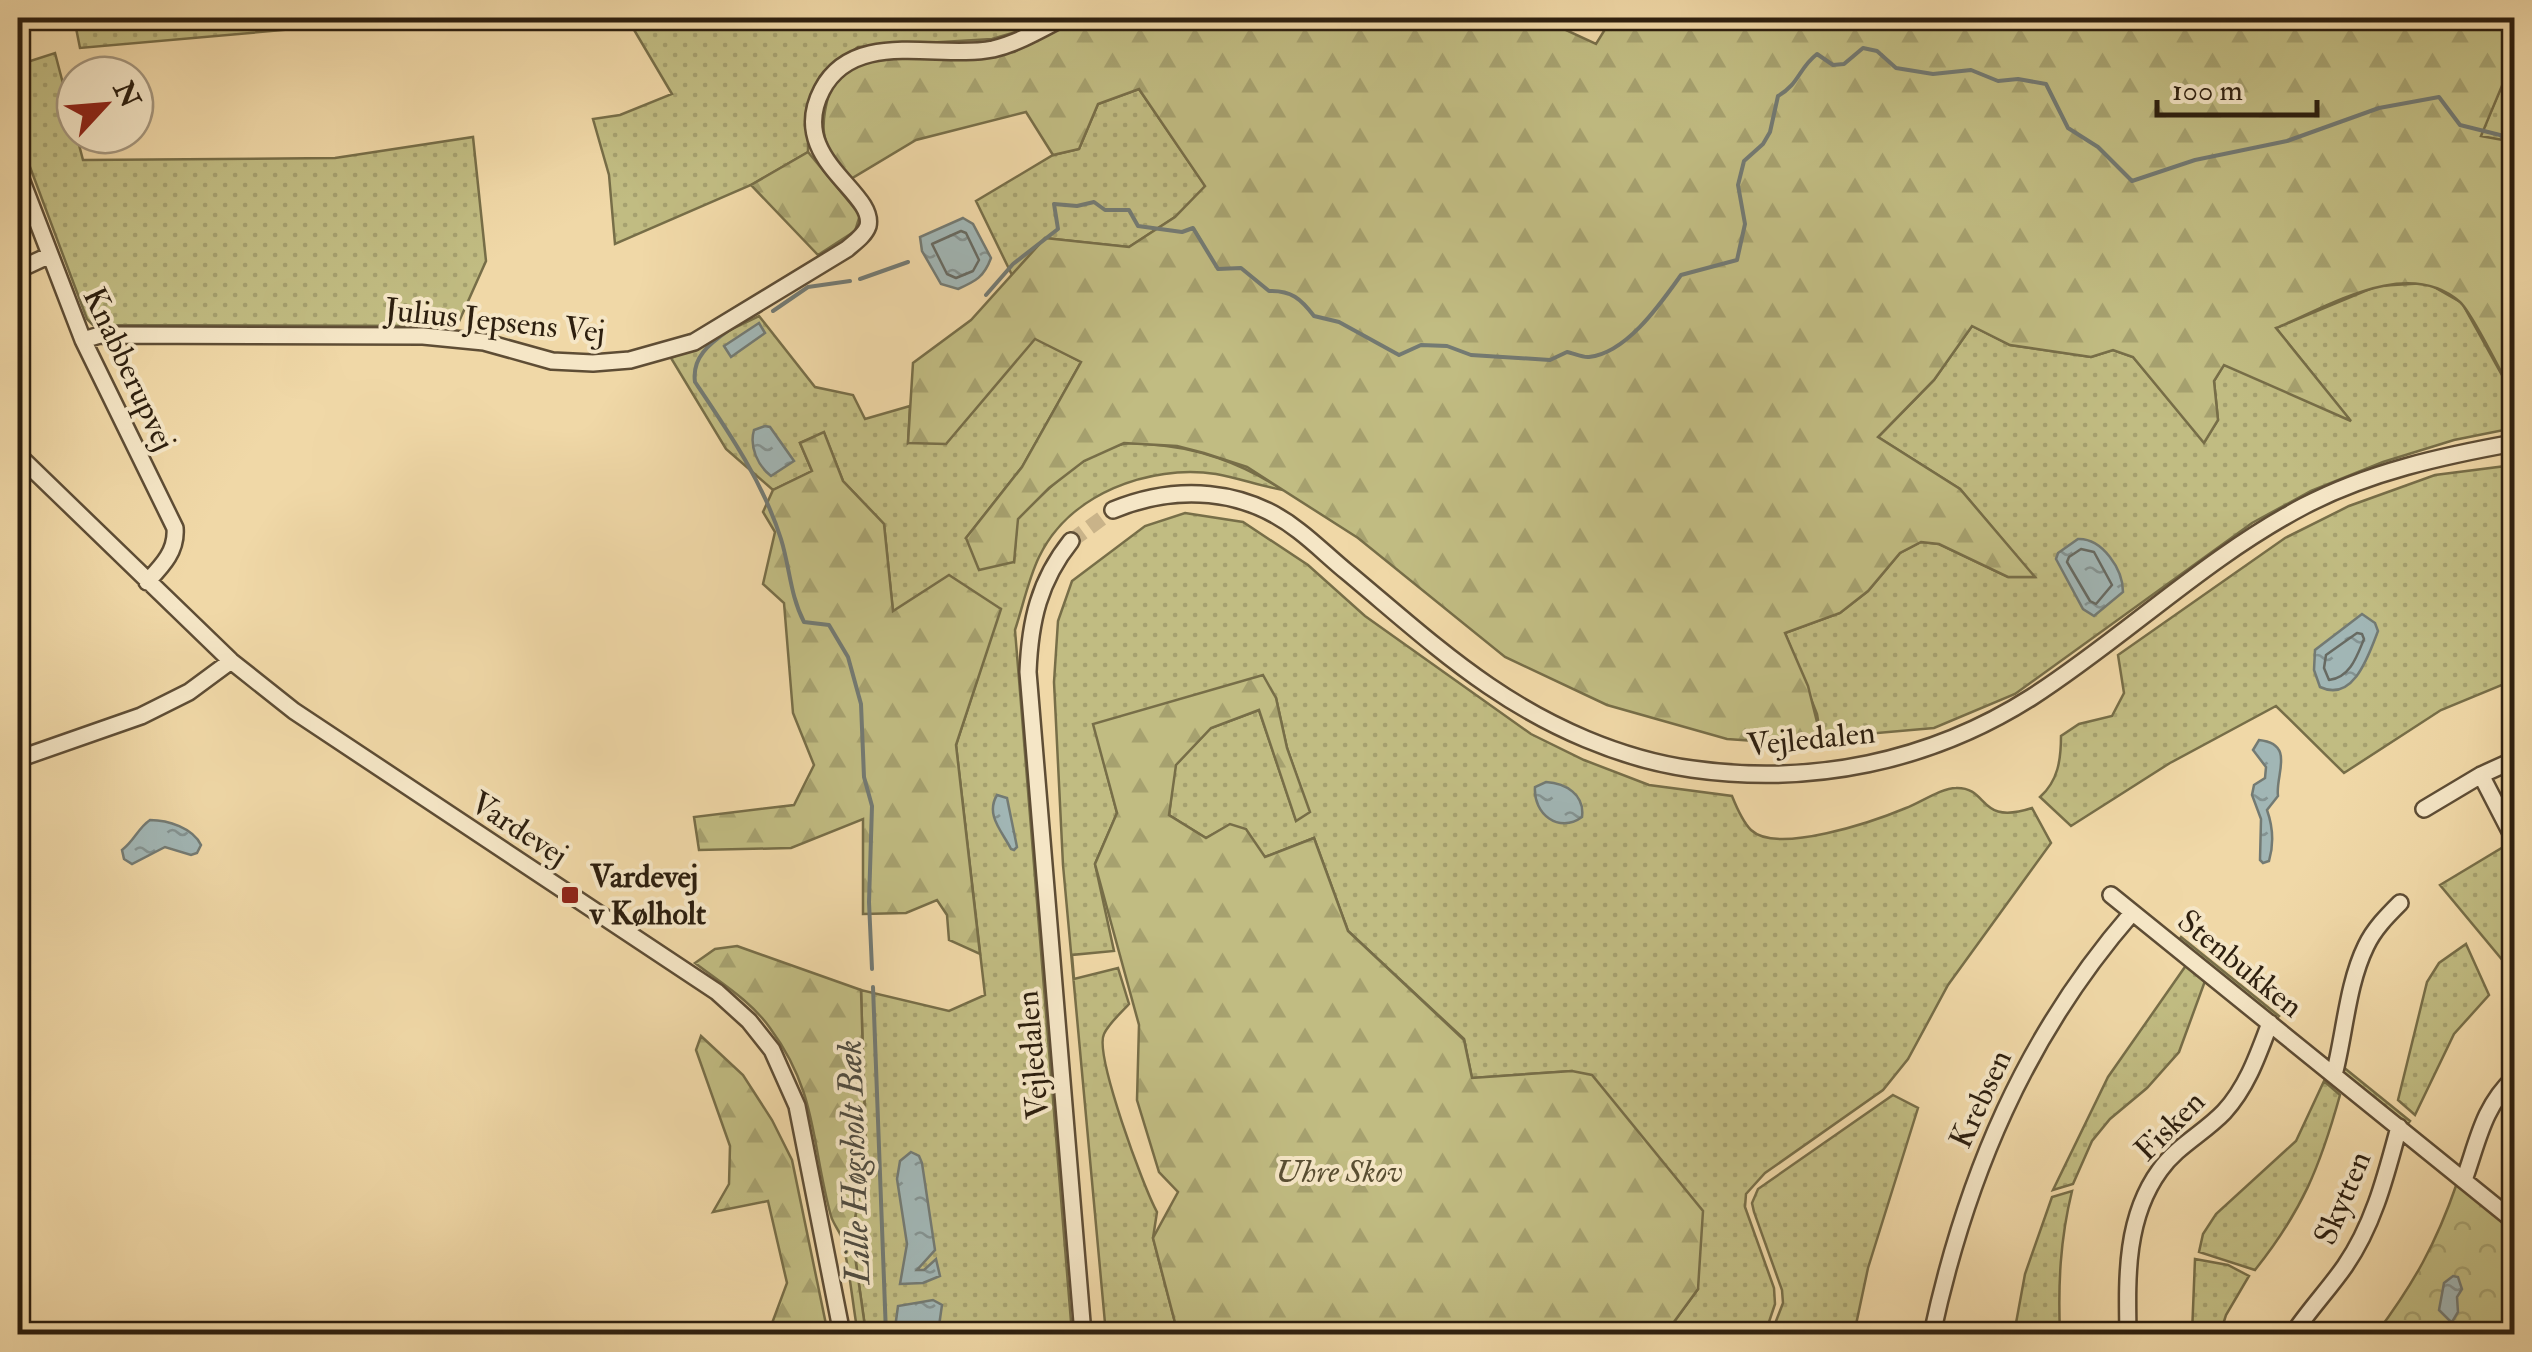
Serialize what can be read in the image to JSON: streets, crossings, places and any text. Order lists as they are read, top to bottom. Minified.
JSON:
{"streets":{"street":["Julius Jepsens Vej","Knabberupvej","Vejledalen","Vardevej","Stenbukken","Krebsen","Fisken","Skytten"]},"crossings":[["Julius Jepsens Vej","Knabberupvej"],["Knabberupvej","Vardevej"],["Stenbukken","Krebsen"],["Stenbukken","Fisken"],["Stenbukken","Skytten"]],"water":["Lille Høgsholt Bæk"],"parks":["Uhre Skov"],"places":{"transit":["Vardevej v Kølholt"]},"scale_bar":"100 m","north":"top right"}
